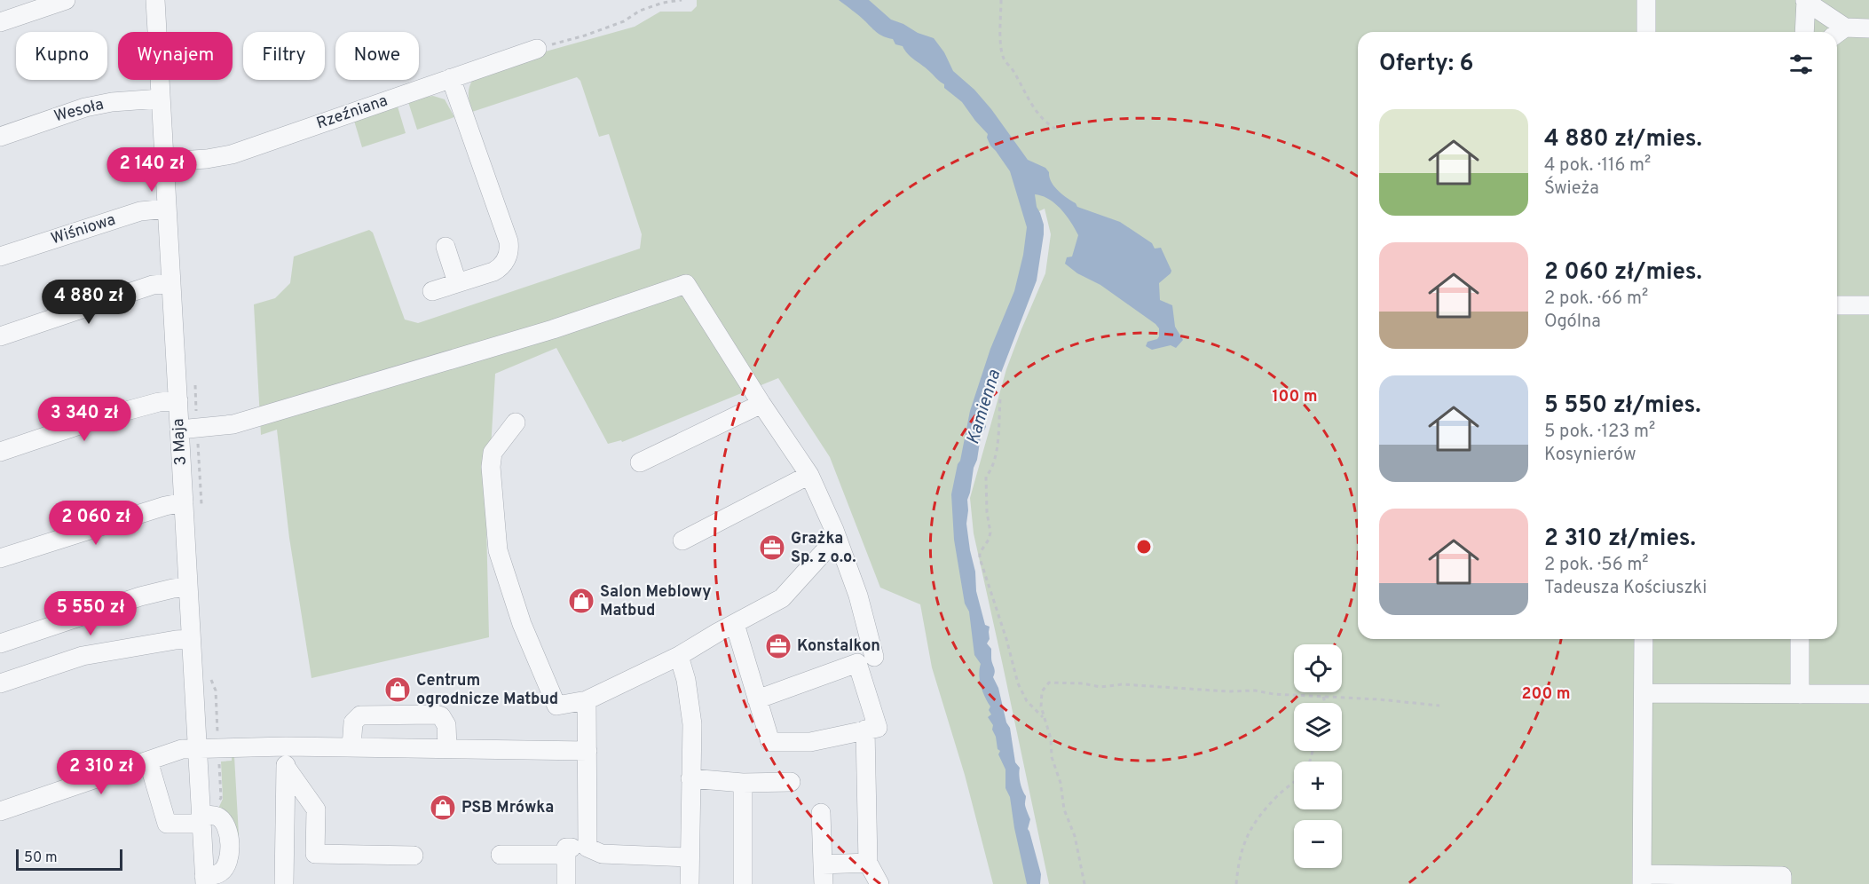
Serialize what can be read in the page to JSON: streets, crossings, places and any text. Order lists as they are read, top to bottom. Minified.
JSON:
{"streets":{"street":["Wesoła","Rzeźniana","Wiśniowa","3 Maja"]},"crossings":[["Wesoła","3 Maja"],["Rzeźniana","3 Maja"],["Wiśniowa","3 Maja"]],"water":["Kamienna"],"places":{"office":["Grażka Sp. z o.o.","Konstalkon"],"shop":["Salon Meblowy Matbud","Centrum ogrodnicze Matbud","PSB Mrówka"]},"scale_bar":"50 m","page":{"chip":["Kupno","Wynajem","Filtry","Nowe"],"heading":"Oferty: 6","list":[{"name":"4 880 zł/mies.","note":"4 pok. · 116 m² · Świeża"},{"name":"2 060 zł/mies.","note":"2 pok. · 66 m² · Ogólna"},{"name":"5 550 zł/mies.","note":"5 pok. · 123 m² · Kosynierów"},{"name":"2 310 zł/mies.","note":"2 pok. · 56 m² · Tadeusza Kościuszki"}],"price":["2 140 zł","4 880 zł","3 340 zł","2 060 zł","5 550 zł","2 310 zł"],"map_buttons":["+","−"],"scale":"50 m"},"rings":["100 m","200 m"]}
